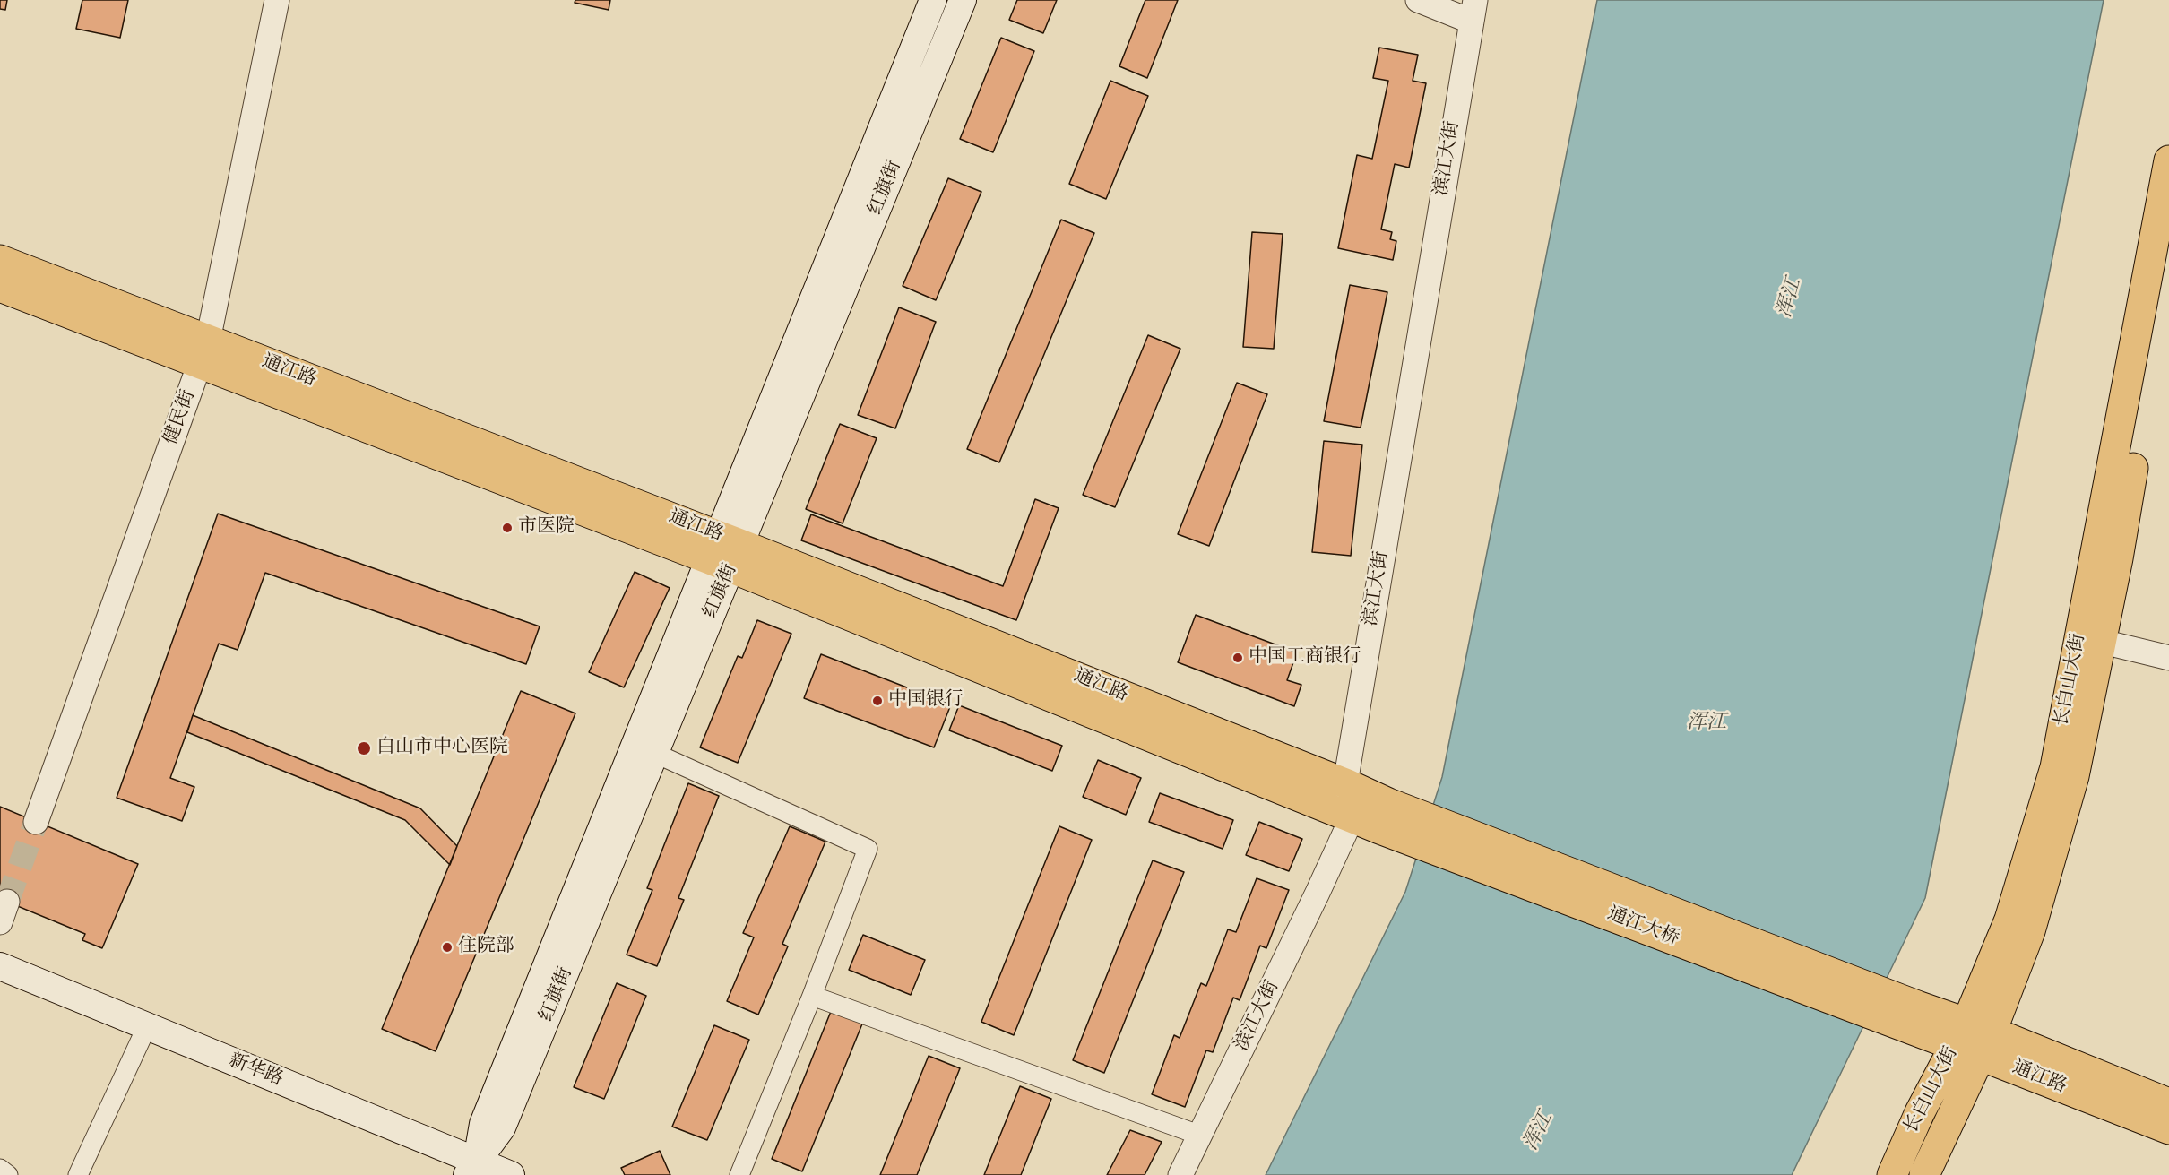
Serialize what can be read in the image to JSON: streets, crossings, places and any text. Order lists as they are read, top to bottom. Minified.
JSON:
{"streets":{"main road":["红旗街","通江路","长白山大街","通江大桥","新华路"],"street":["滨江大街","健民街"]},"crossings":[["滨江大街","通江路"],["滨江大街","通江大桥"],["红旗街","通江路"],["红旗街","新华路"],["通江路","健民街"],["通江路","长白山大街"],["通江路","通江大桥"]],"water":["浑江"],"places":["市医院","中国工商银行","中国银行","白山市中心医院","住院部"]}
